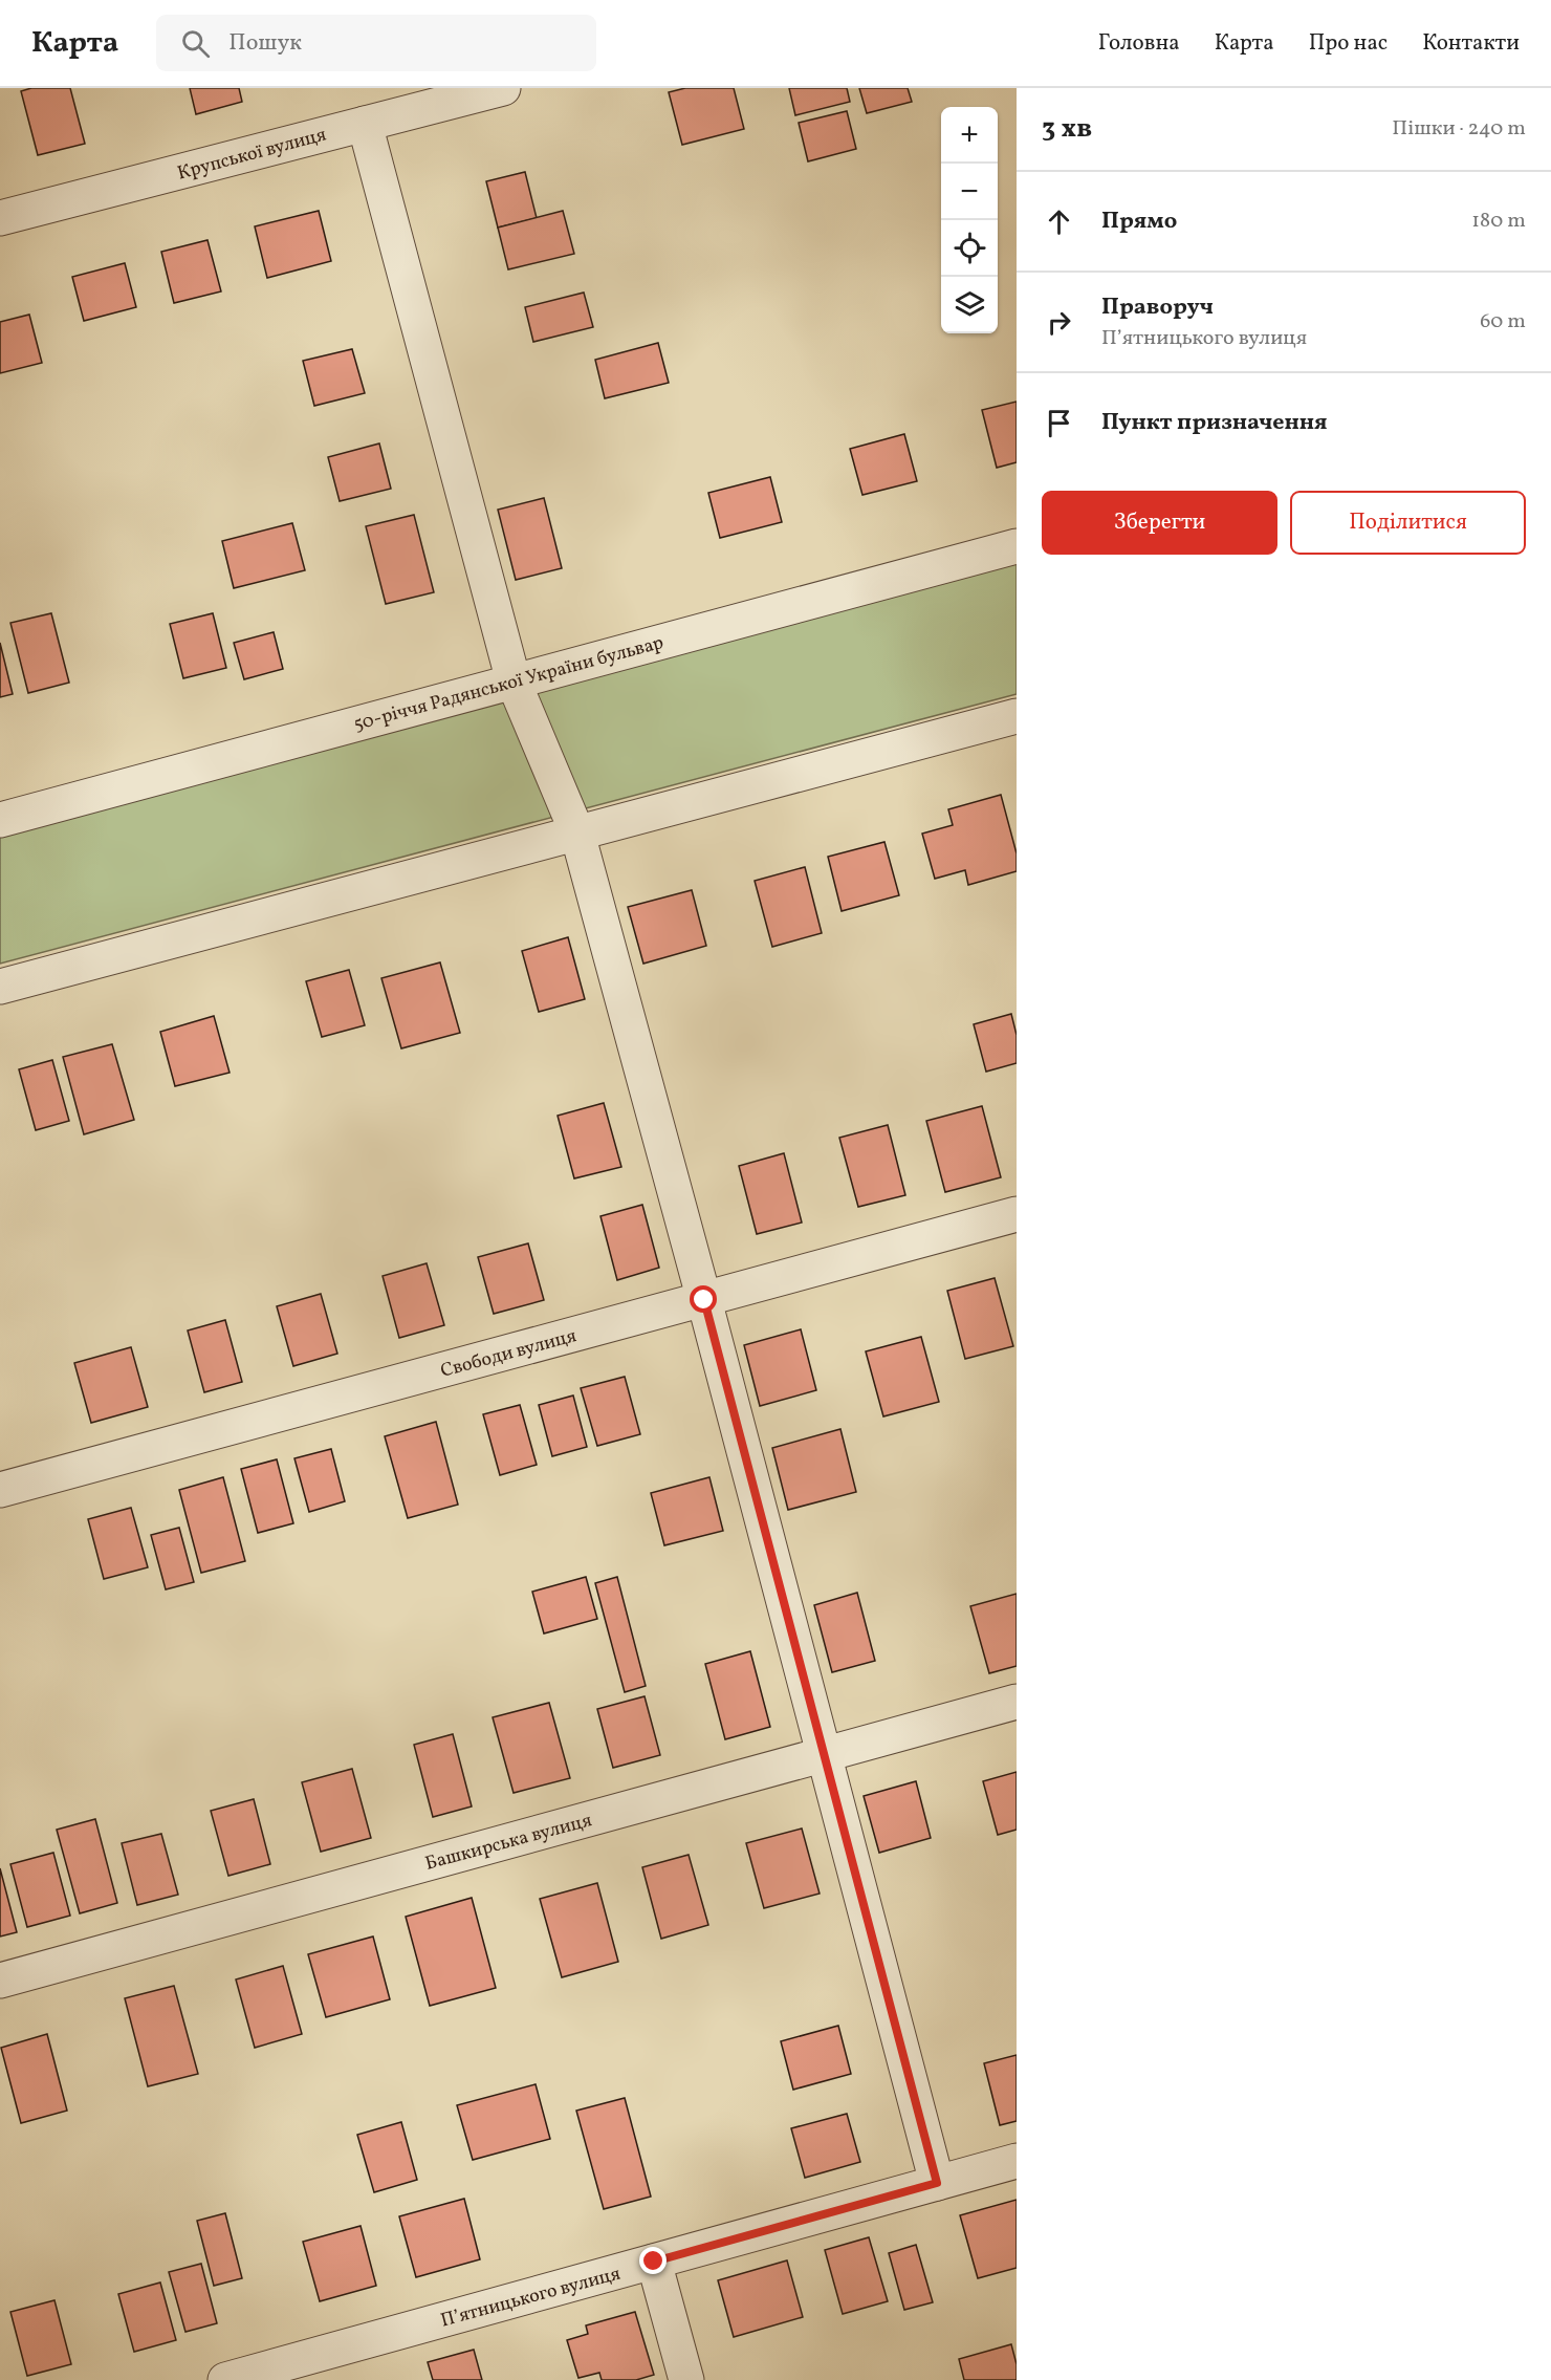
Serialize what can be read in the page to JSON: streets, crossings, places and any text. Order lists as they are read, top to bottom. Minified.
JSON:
{"streets":{"street":["Крупської вулиця","50-річчя Радянської України бульвар","Свободи вулиця","Башкирська вулиця","П’ятницького вулиця"]},"page":{"header":"Карта","search":"Пошук","nav":["Головна","Карта","Про нас","Контакти"],"heading":["3 хв","Пішки · 240 m"],"map_buttons":["+","−"],"list":[["Прямо","180 m"],["Праворуч","П’ятницького вулиця","60 m"],"Пункт призначення"],"buttons":["Зберегти","Поділитися"]}}
